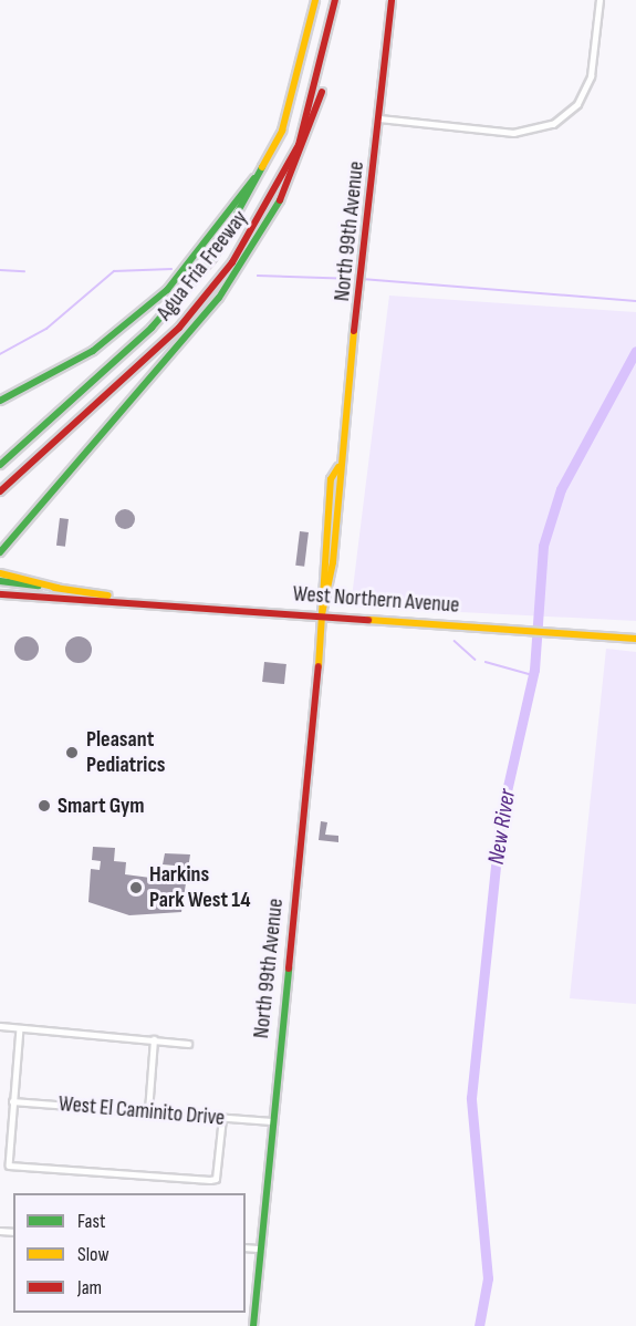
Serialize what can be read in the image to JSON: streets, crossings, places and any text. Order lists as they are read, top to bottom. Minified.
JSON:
{"streets":{"main road":["North 99th Avenue","Agua Fria Freeway","West Northern Avenue"],"street":["West El Caminito Drive"]},"crossings":[["North 99th Avenue","West Northern Avenue"],["North 99th Avenue","West El Caminito Drive"]],"water":["New River"],"places":["Pleasant Pediatrics","Smart Gym","Harkins Park West 14"],"legend":["Fast","Slow","Jam"]}
